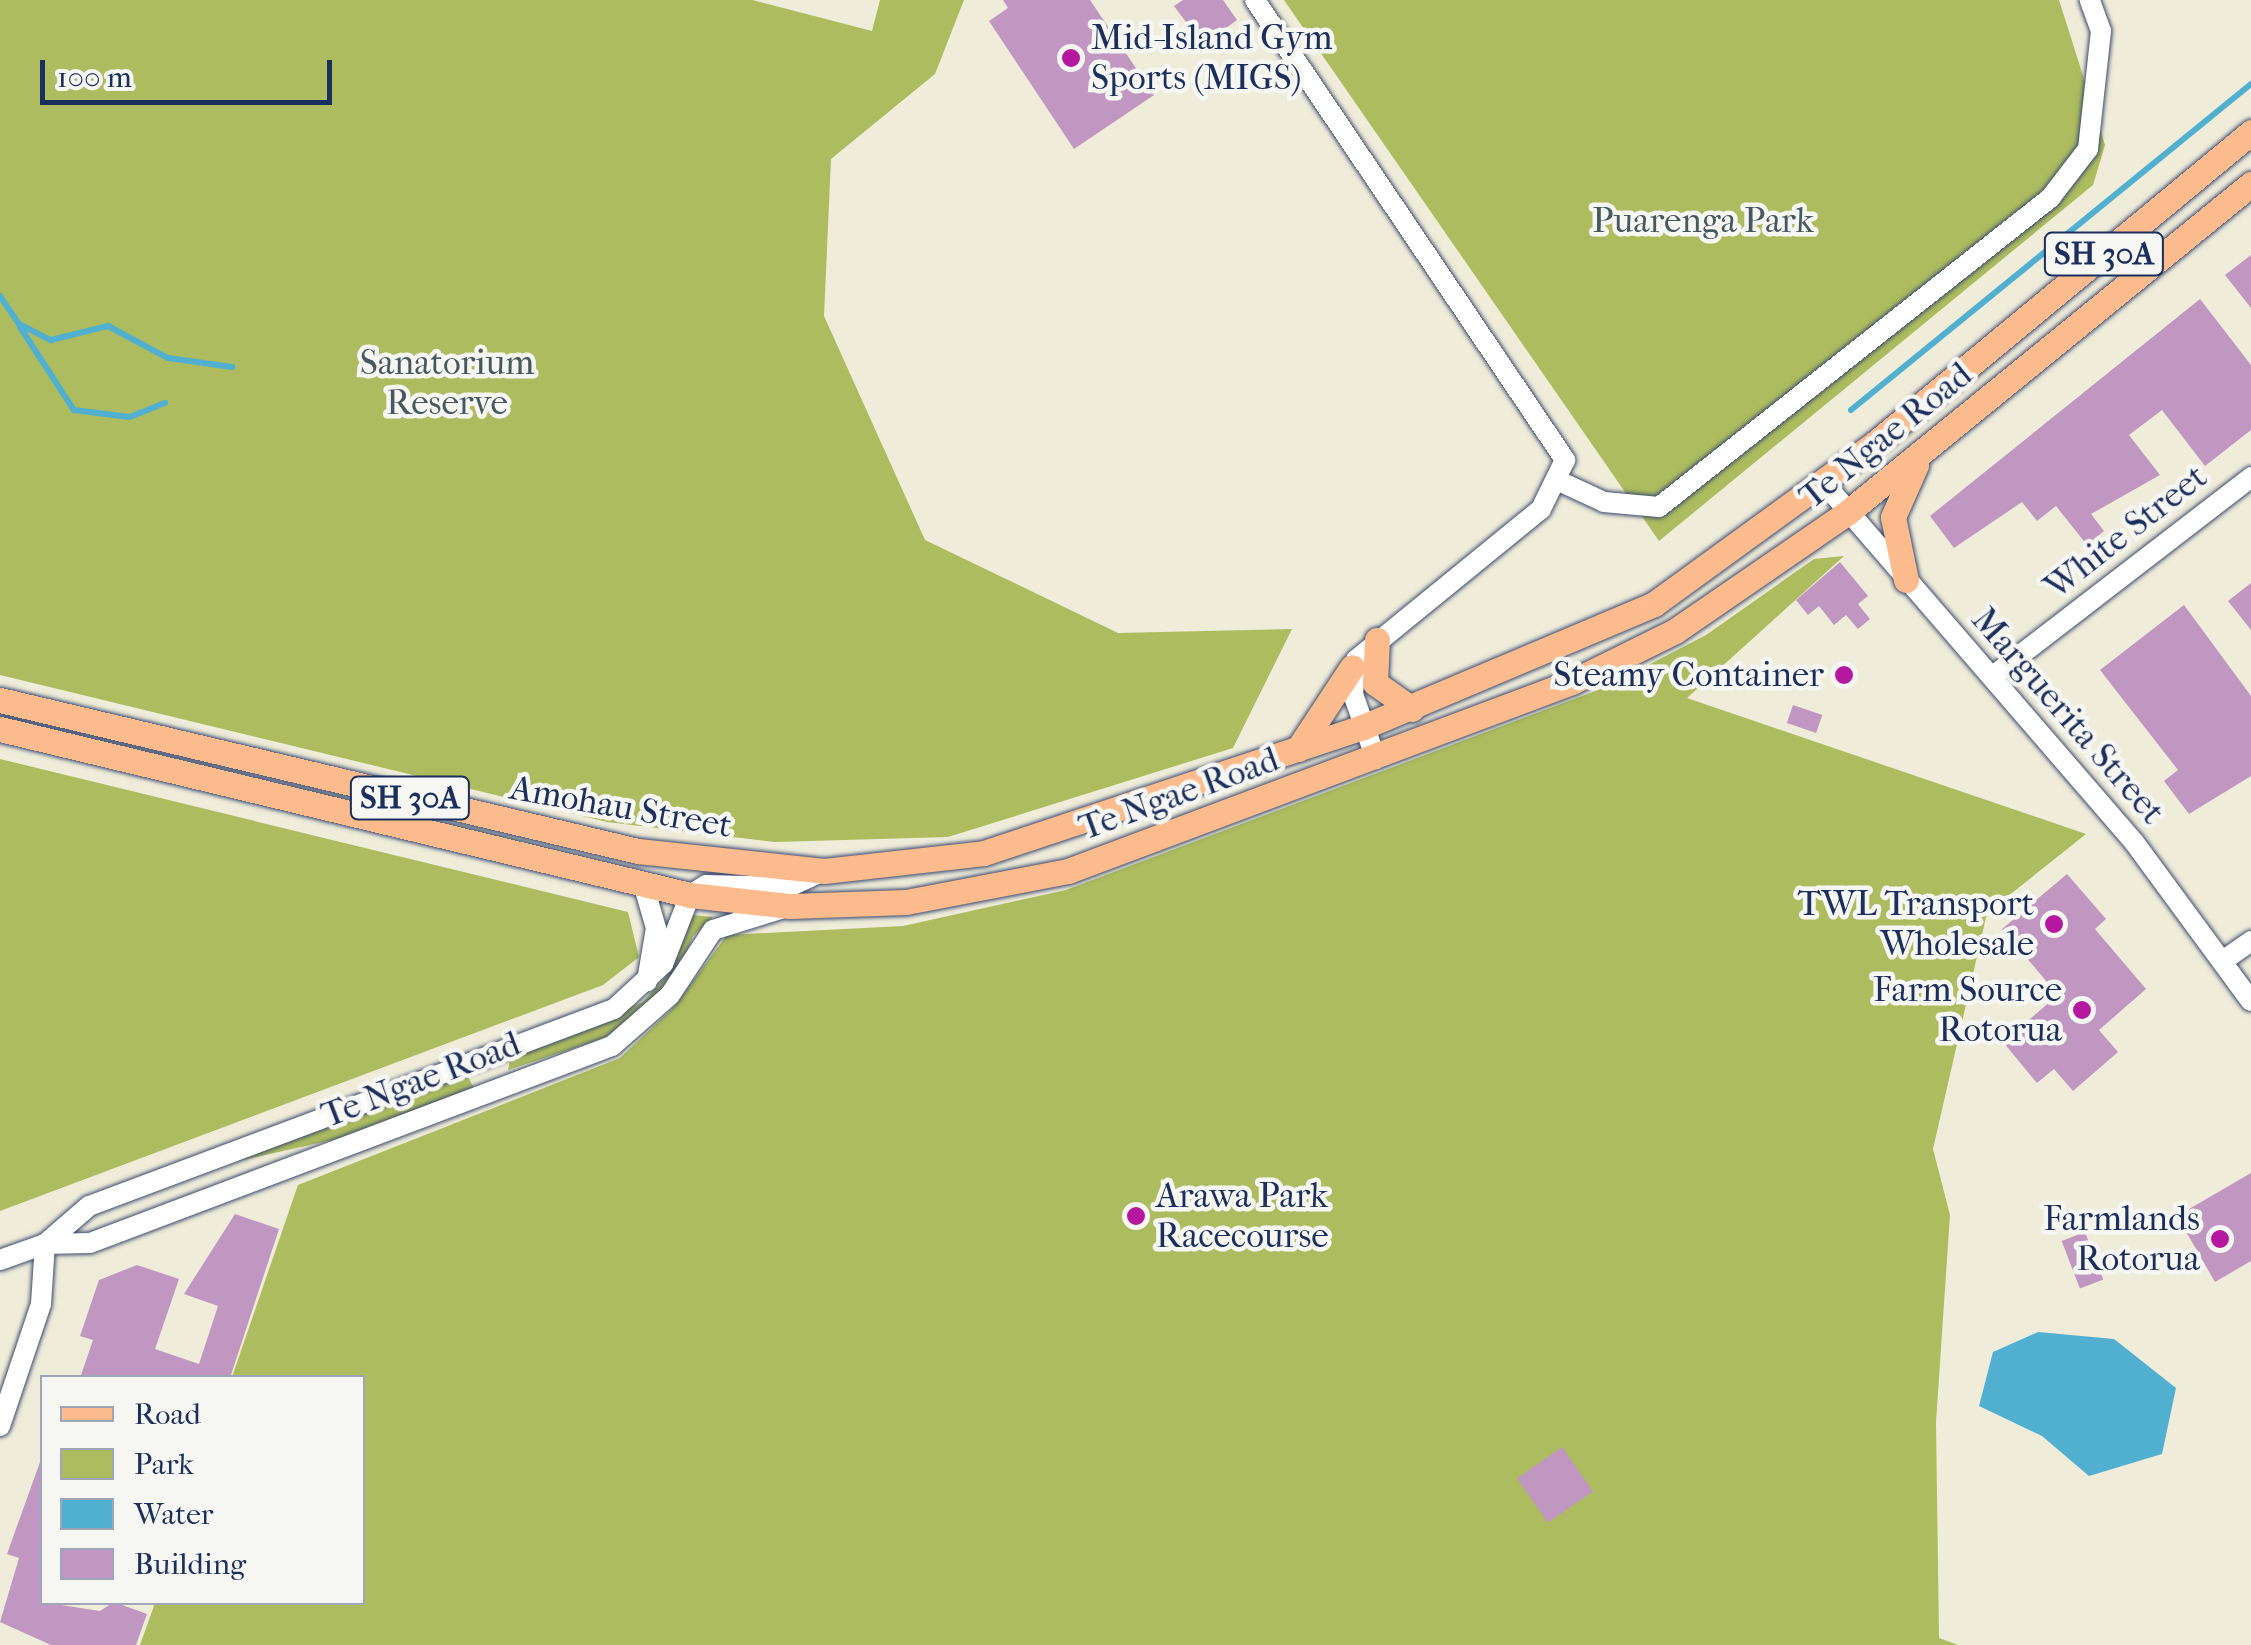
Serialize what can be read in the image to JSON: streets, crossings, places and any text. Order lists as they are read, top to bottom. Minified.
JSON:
{"streets":{"main road":["SH 30A","Te Ngae Road","Amohau Street"],"street":["White Street","Marguerita Street"]},"crossings":[["Te Ngae Road","Marguerita Street"],["Te Ngae Road","Amohau Street"],["White Street","Marguerita Street"]],"parks":["Puarenga Park","Sanatorium Reserve"],"places":["Mid-Island Gym Sports (MIGS)","Steamy Container","TWL Transport Wholesale","Farm Source Rotorua","Arawa Park Racecourse","Farmlands Rotorua"],"legend":["Road","Park","Water","Building"],"scale_bar":"100 m"}
